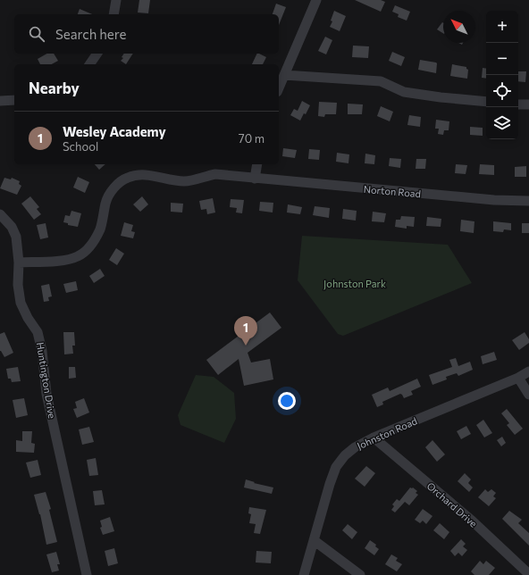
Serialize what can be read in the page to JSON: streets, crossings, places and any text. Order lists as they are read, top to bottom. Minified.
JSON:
{"streets":{"street":["Norton Road","Huntington Drive","Johnston Road","Orchard Drive"]},"crossings":[["Norton Road","Huntington Drive"],["Johnston Road","Orchard Drive"]],"parks":["Johnston Park"],"north":"top left","page":{"map_buttons":["+","−"],"search":"Search here","heading":"Nearby","list":[{"mark":"1","name":"Wesley Academy","note":"School","value":"70 m"}],"pins":"1"}}
